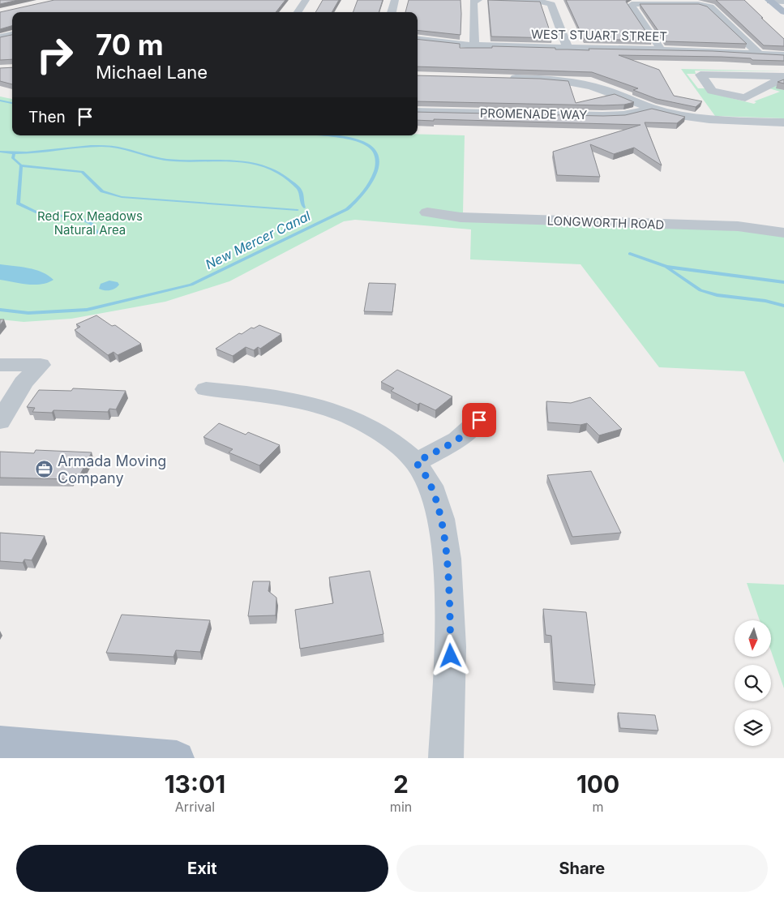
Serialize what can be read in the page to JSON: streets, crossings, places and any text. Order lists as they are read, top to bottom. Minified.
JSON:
{"streets":{"street":["WEST STUART STREET","PROMENADE WAY","LONGWORTH ROAD"]},"water":["New Mercer Canal"],"parks":["Red Fox Meadows Natural Area"],"places":{"office":["Armada Moving Company"]},"north":"bottom","page":{"turn":["70 m","Michael Lane"],"then":"Then","eta":["13:01","Arrival","2","min","100","m"],"buttons":["Exit","Share"]}}
